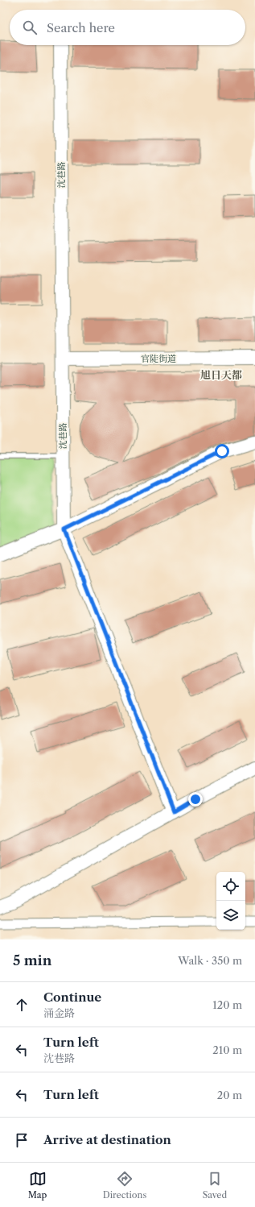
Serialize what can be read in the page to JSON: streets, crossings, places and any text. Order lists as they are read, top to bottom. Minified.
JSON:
{"streets":{"street":["沈巷路","官陡街道"]},"crossings":[["沈巷路","官陡街道"]],"districts":["旭日天都"],"page":{"search":"Search here","heading":["5 min","Walk · 350 m"],"list":[["Continue","涌金路","120 m"],["Turn left","沈巷路","210 m"],["Turn left","20 m"],"Arrive at destination"],"nav":["Map","Directions","Saved"]}}
